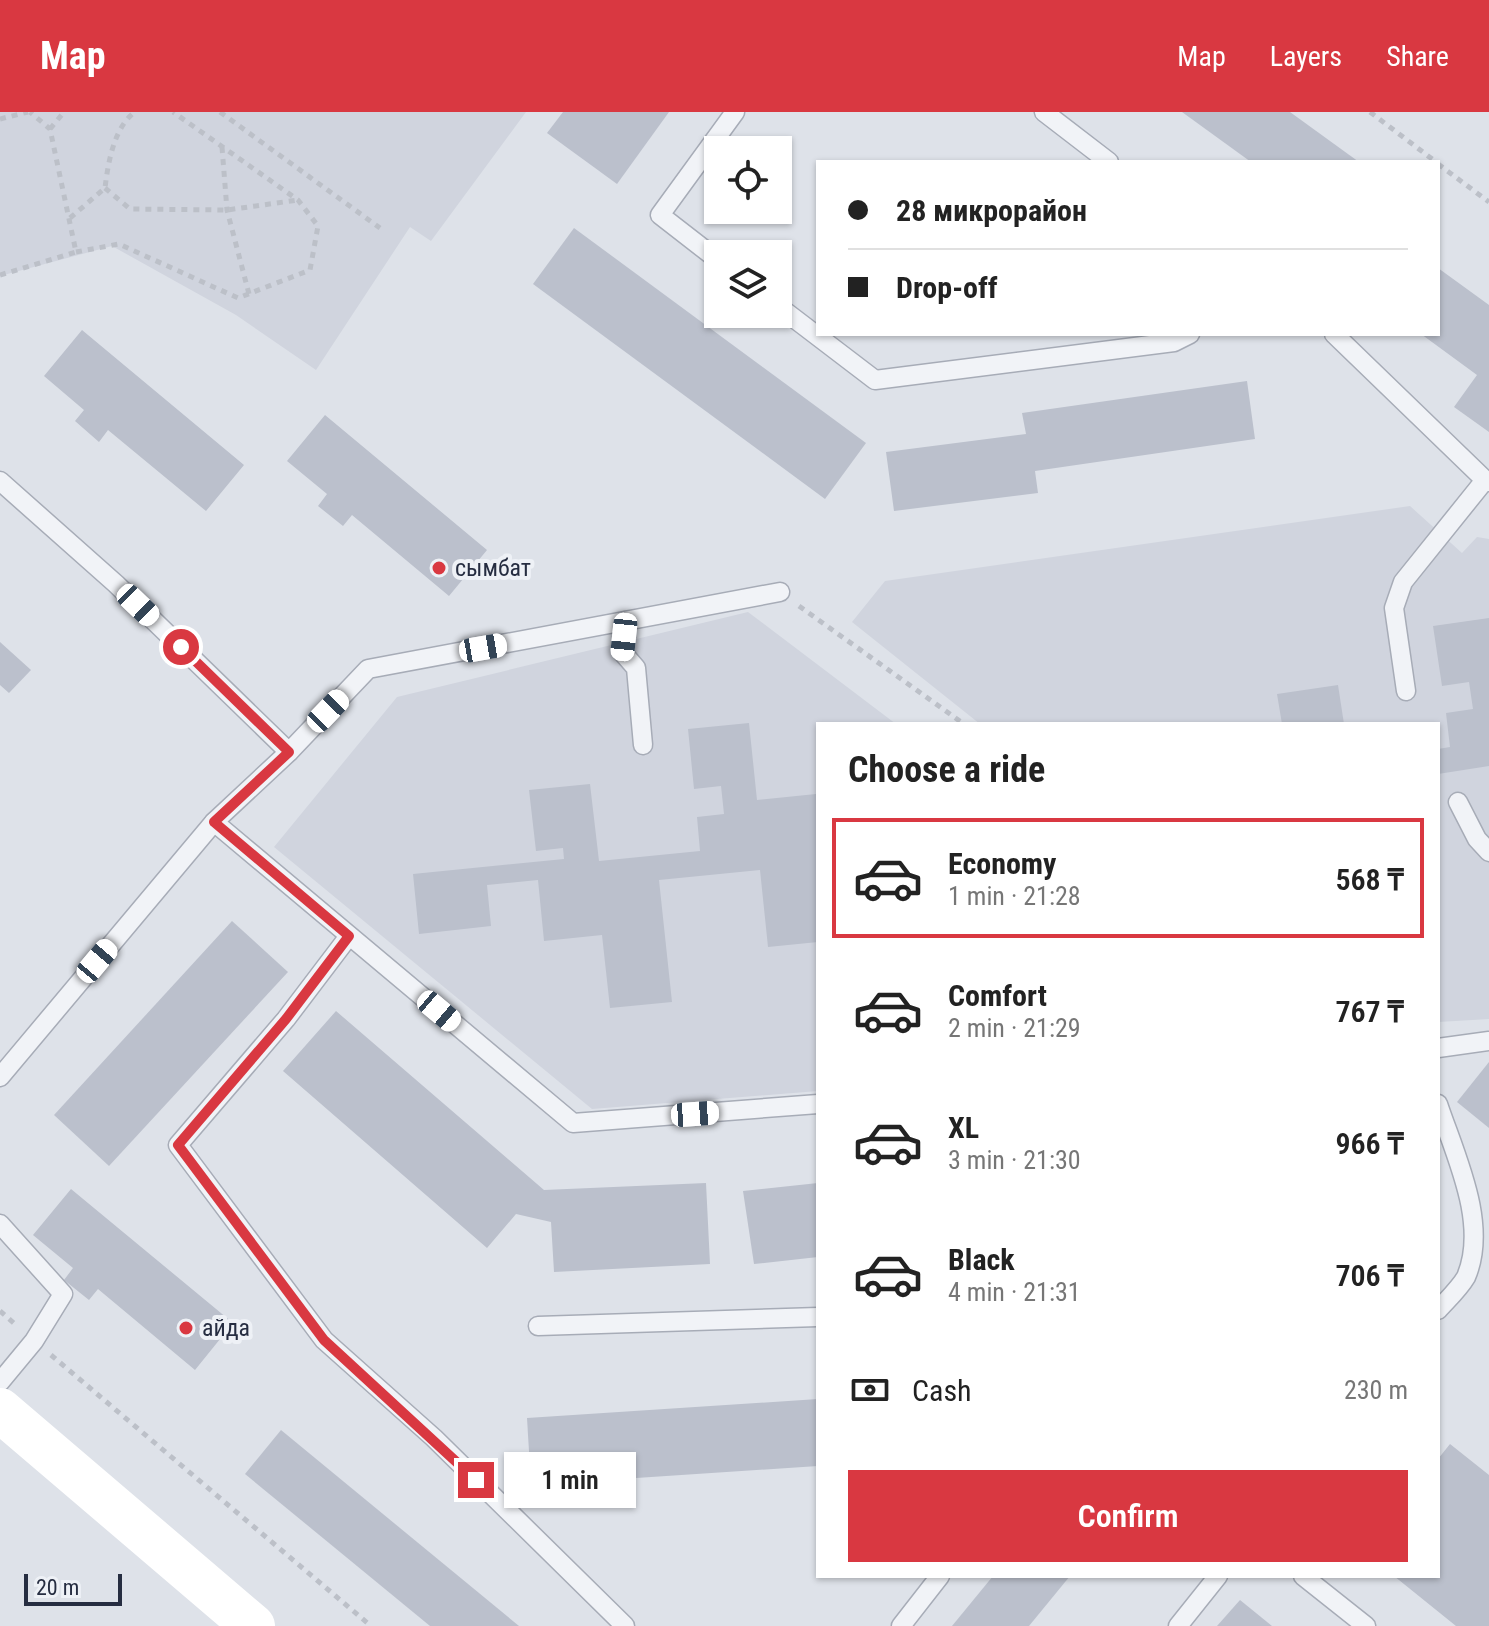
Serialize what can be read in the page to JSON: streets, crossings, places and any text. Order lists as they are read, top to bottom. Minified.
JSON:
{"places":["сымбат","айда"],"scale_bar":"20 m","page":{"header":"Map","nav":["Map","Layers","Share"],"banner":["28 микрорайон","Drop-off"],"heading":"Choose a ride","list":[{"name":"Economy","note":"1 min · 21:28","value":"568 ₸"},{"name":"Comfort","note":"2 min · 21:29","value":"767 ₸"},{"name":"XL","note":"3 min · 21:30","value":"966 ₸"},{"name":"Black","note":"4 min · 21:31","value":"706 ₸"}],"pay":["Cash","230 m"],"bubble":"1 min","buttons":"Confirm","scale":"20 m"}}
